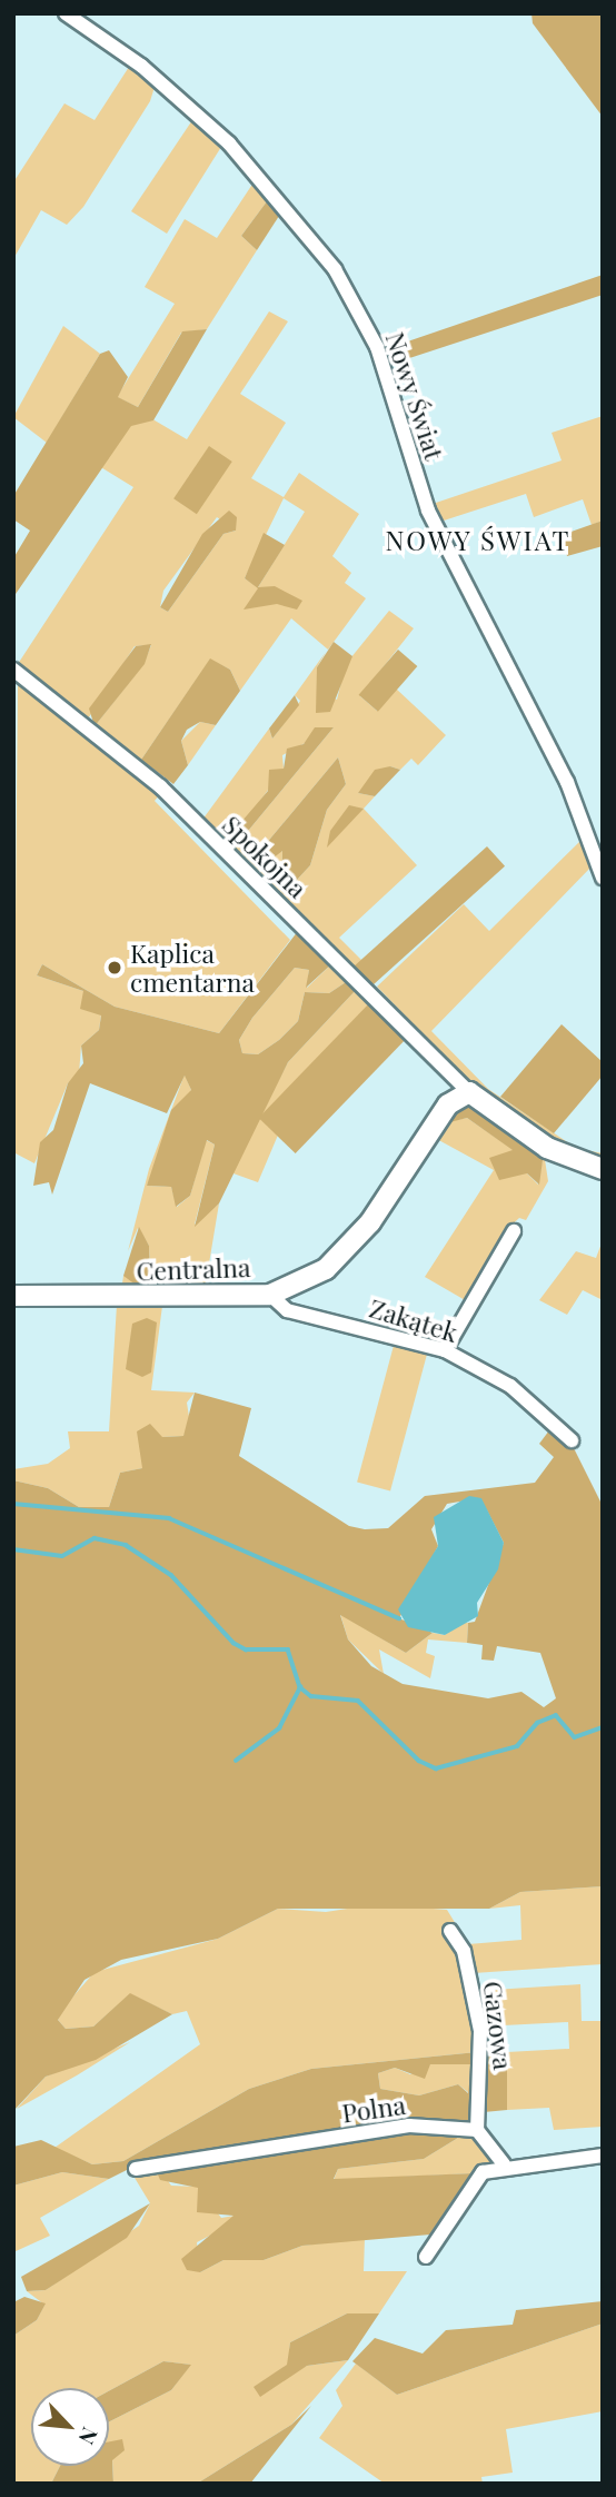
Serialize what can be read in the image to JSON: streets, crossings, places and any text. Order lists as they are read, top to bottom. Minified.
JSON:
{"streets":{"street":["Nowy Świat","Spokojna","Centralna","Zakątek","Gazowa","Polna"]},"crossings":[["Spokojna","Centralna"],["Centralna","Zakątek"],["Gazowa","Polna"]],"districts":["NOWY ŚWIAT"],"places":["Kaplica cmentarna"],"north":"bottom right"}
